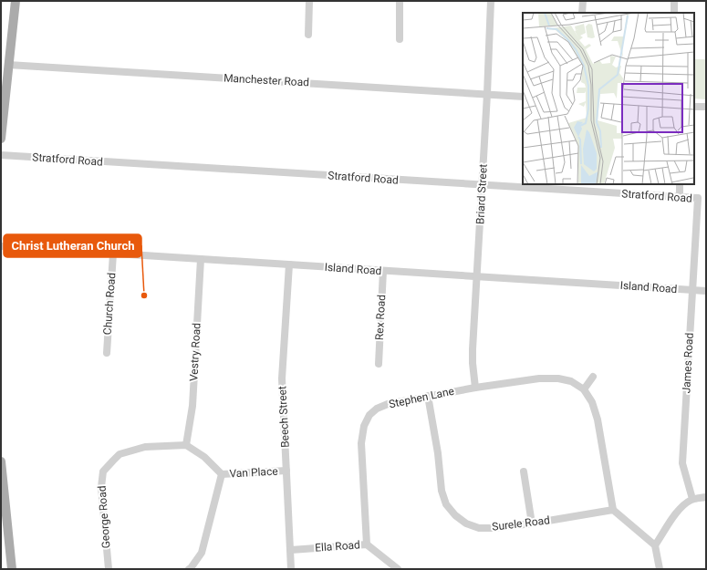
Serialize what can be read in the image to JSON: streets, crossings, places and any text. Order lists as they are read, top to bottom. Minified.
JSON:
{"streets":{"street":["Manchester Road","Stratford Road","Briard Street","Island Road","Church Road","Rex Road","Vestry Road","James Road","Stephen Lane","Beech Street","Van Place","George Road","Surele Road","Ella Road"]},"crossings":[["Manchester Road","Briard Street"],["Stratford Road","Briard Street"],["Stratford Road","James Road"],["Briard Street","Island Road"],["Briard Street","Stephen Lane"],["Island Road","Church Road"],["Island Road","Rex Road"],["Island Road","Vestry Road"],["Island Road","James Road"],["Island Road","Beech Street"],["Vestry Road","George Road"],["Stephen Lane","Surele Road"],["Stephen Lane","Ella Road"],["Beech Street","Van Place"],["Beech Street","Ella Road"]],"places":["Christ Lutheran Church"]}
